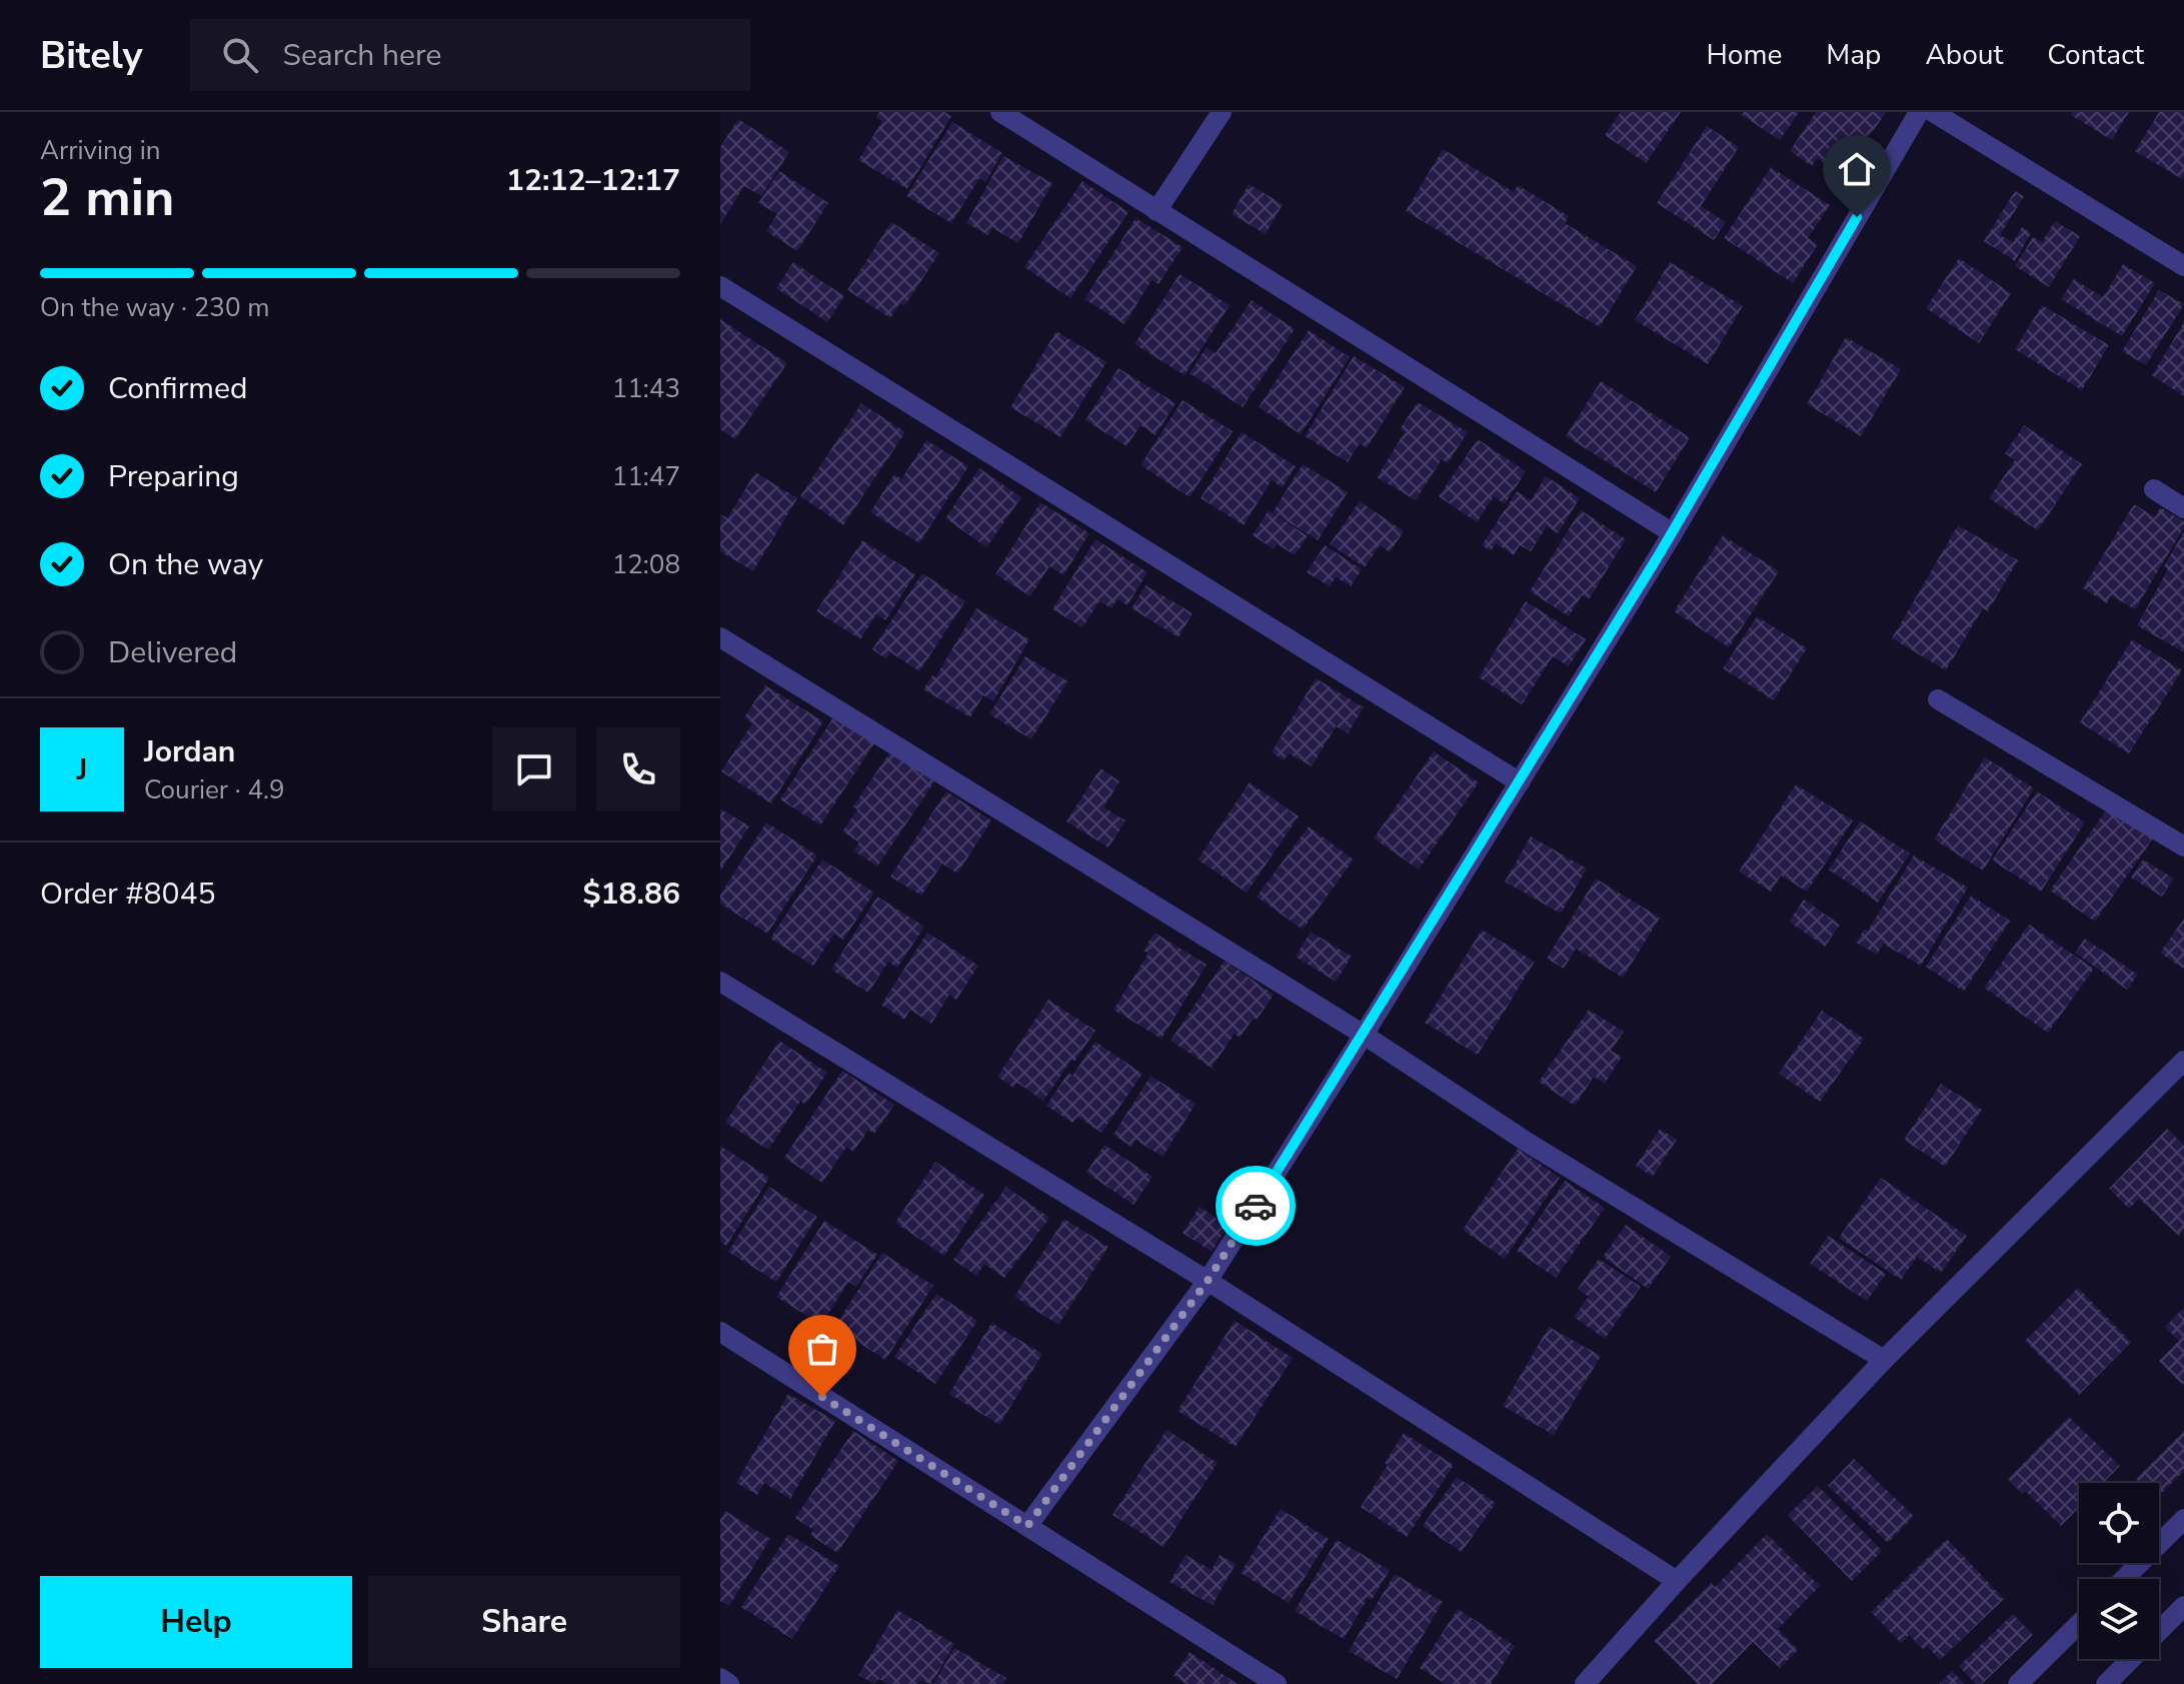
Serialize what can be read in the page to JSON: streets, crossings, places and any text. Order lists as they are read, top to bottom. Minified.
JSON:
{"page":{"header":"Bitely","search":"Search here","nav":["Home","Map","About","Contact"],"heading":["2 min","Arriving in","12:12–12:17"],"panel":["Jordan","Courier · 4.9","Order #8045","$18.86"],"bar":"On the way · 230 m","list":[["Confirmed","11:43"],["Preparing","11:47"],["On the way","12:08"],"Delivered"],"round":"J","buttons":["Help","Share"]}}
